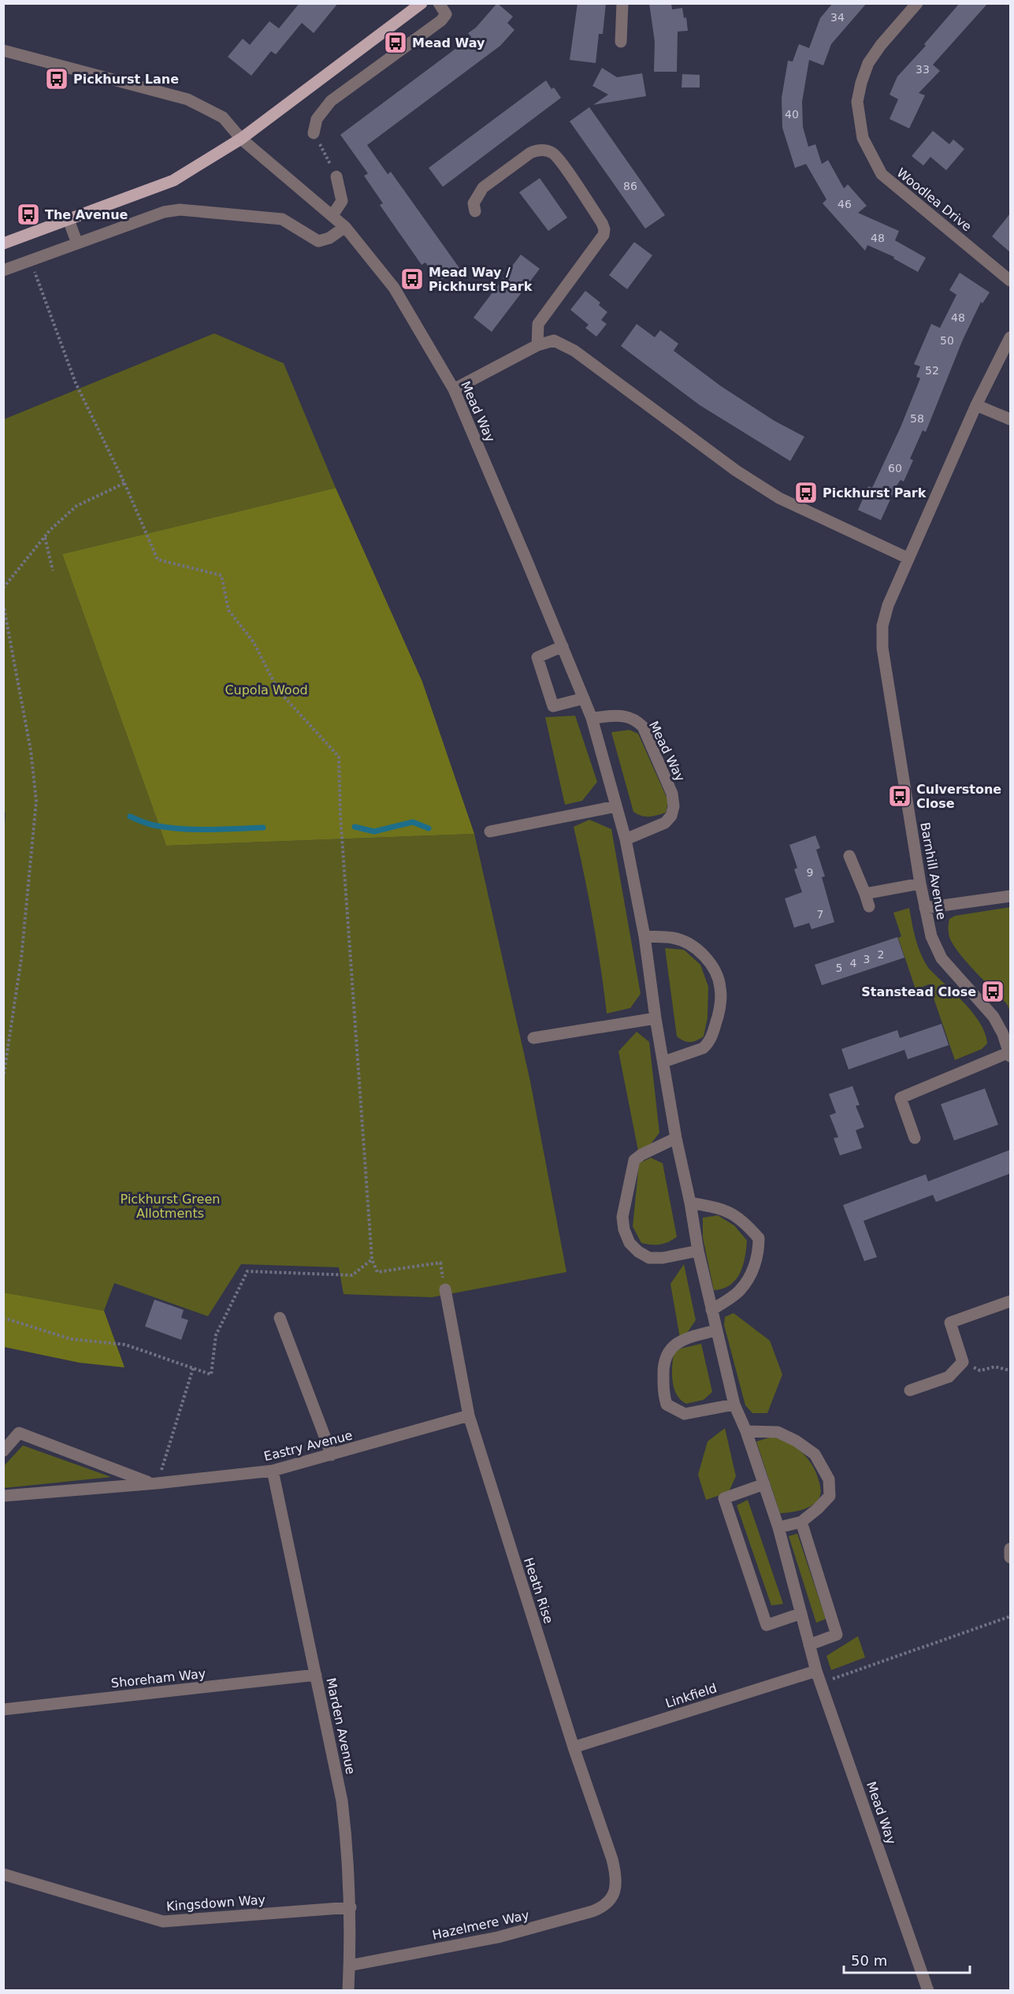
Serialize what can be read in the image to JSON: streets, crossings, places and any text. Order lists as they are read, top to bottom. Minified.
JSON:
{"streets":{"street":["Woodlea Drive","Mead Way","Barnhill Avenue","Eastry Avenue","Heath Rise","Shoreham Way","Linkfield","Marden Avenue","Kingsdown Way","Hazelmere Way"]},"crossings":[["Mead Way","Linkfield"],["Eastry Avenue","Heath Rise"],["Eastry Avenue","Marden Avenue"],["Heath Rise","Linkfield"],["Heath Rise","Hazelmere Way"],["Shoreham Way","Marden Avenue"],["Marden Avenue","Kingsdown Way"],["Marden Avenue","Hazelmere Way"]],"parks":["Cupola Wood","Pickhurst Green Allotments"],"places":{"bus stop":["Mead Way","Pickhurst Lane","The Avenue","Mead Way / Pickhurst Park","Pickhurst Park","Culverstone Close","Stanstead Close"]},"house_numbers":["34","33","40","86","46","48","48","50","52","58","60","9","7","2","3","4","5"],"scale_bar":"50 m"}
